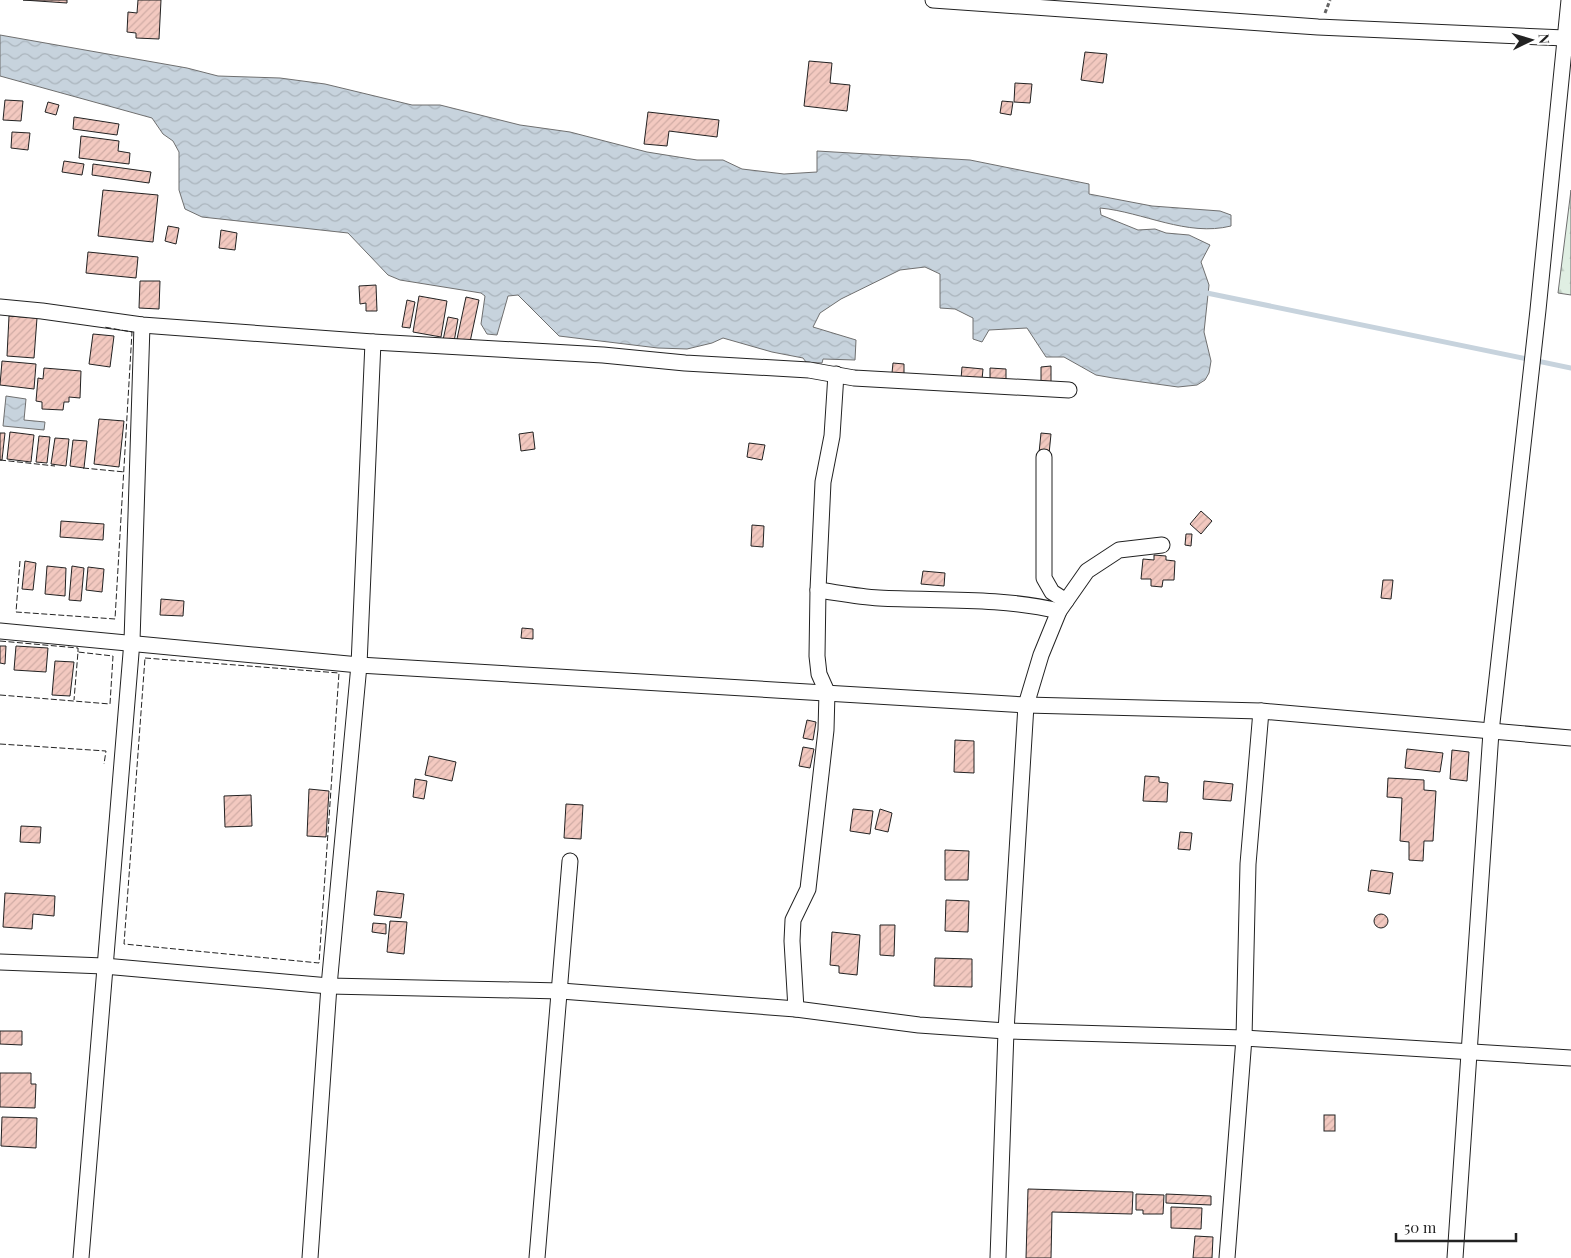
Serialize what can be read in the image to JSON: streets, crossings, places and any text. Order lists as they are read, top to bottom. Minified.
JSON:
{"scale_bar":"50 m","north":"right"}
